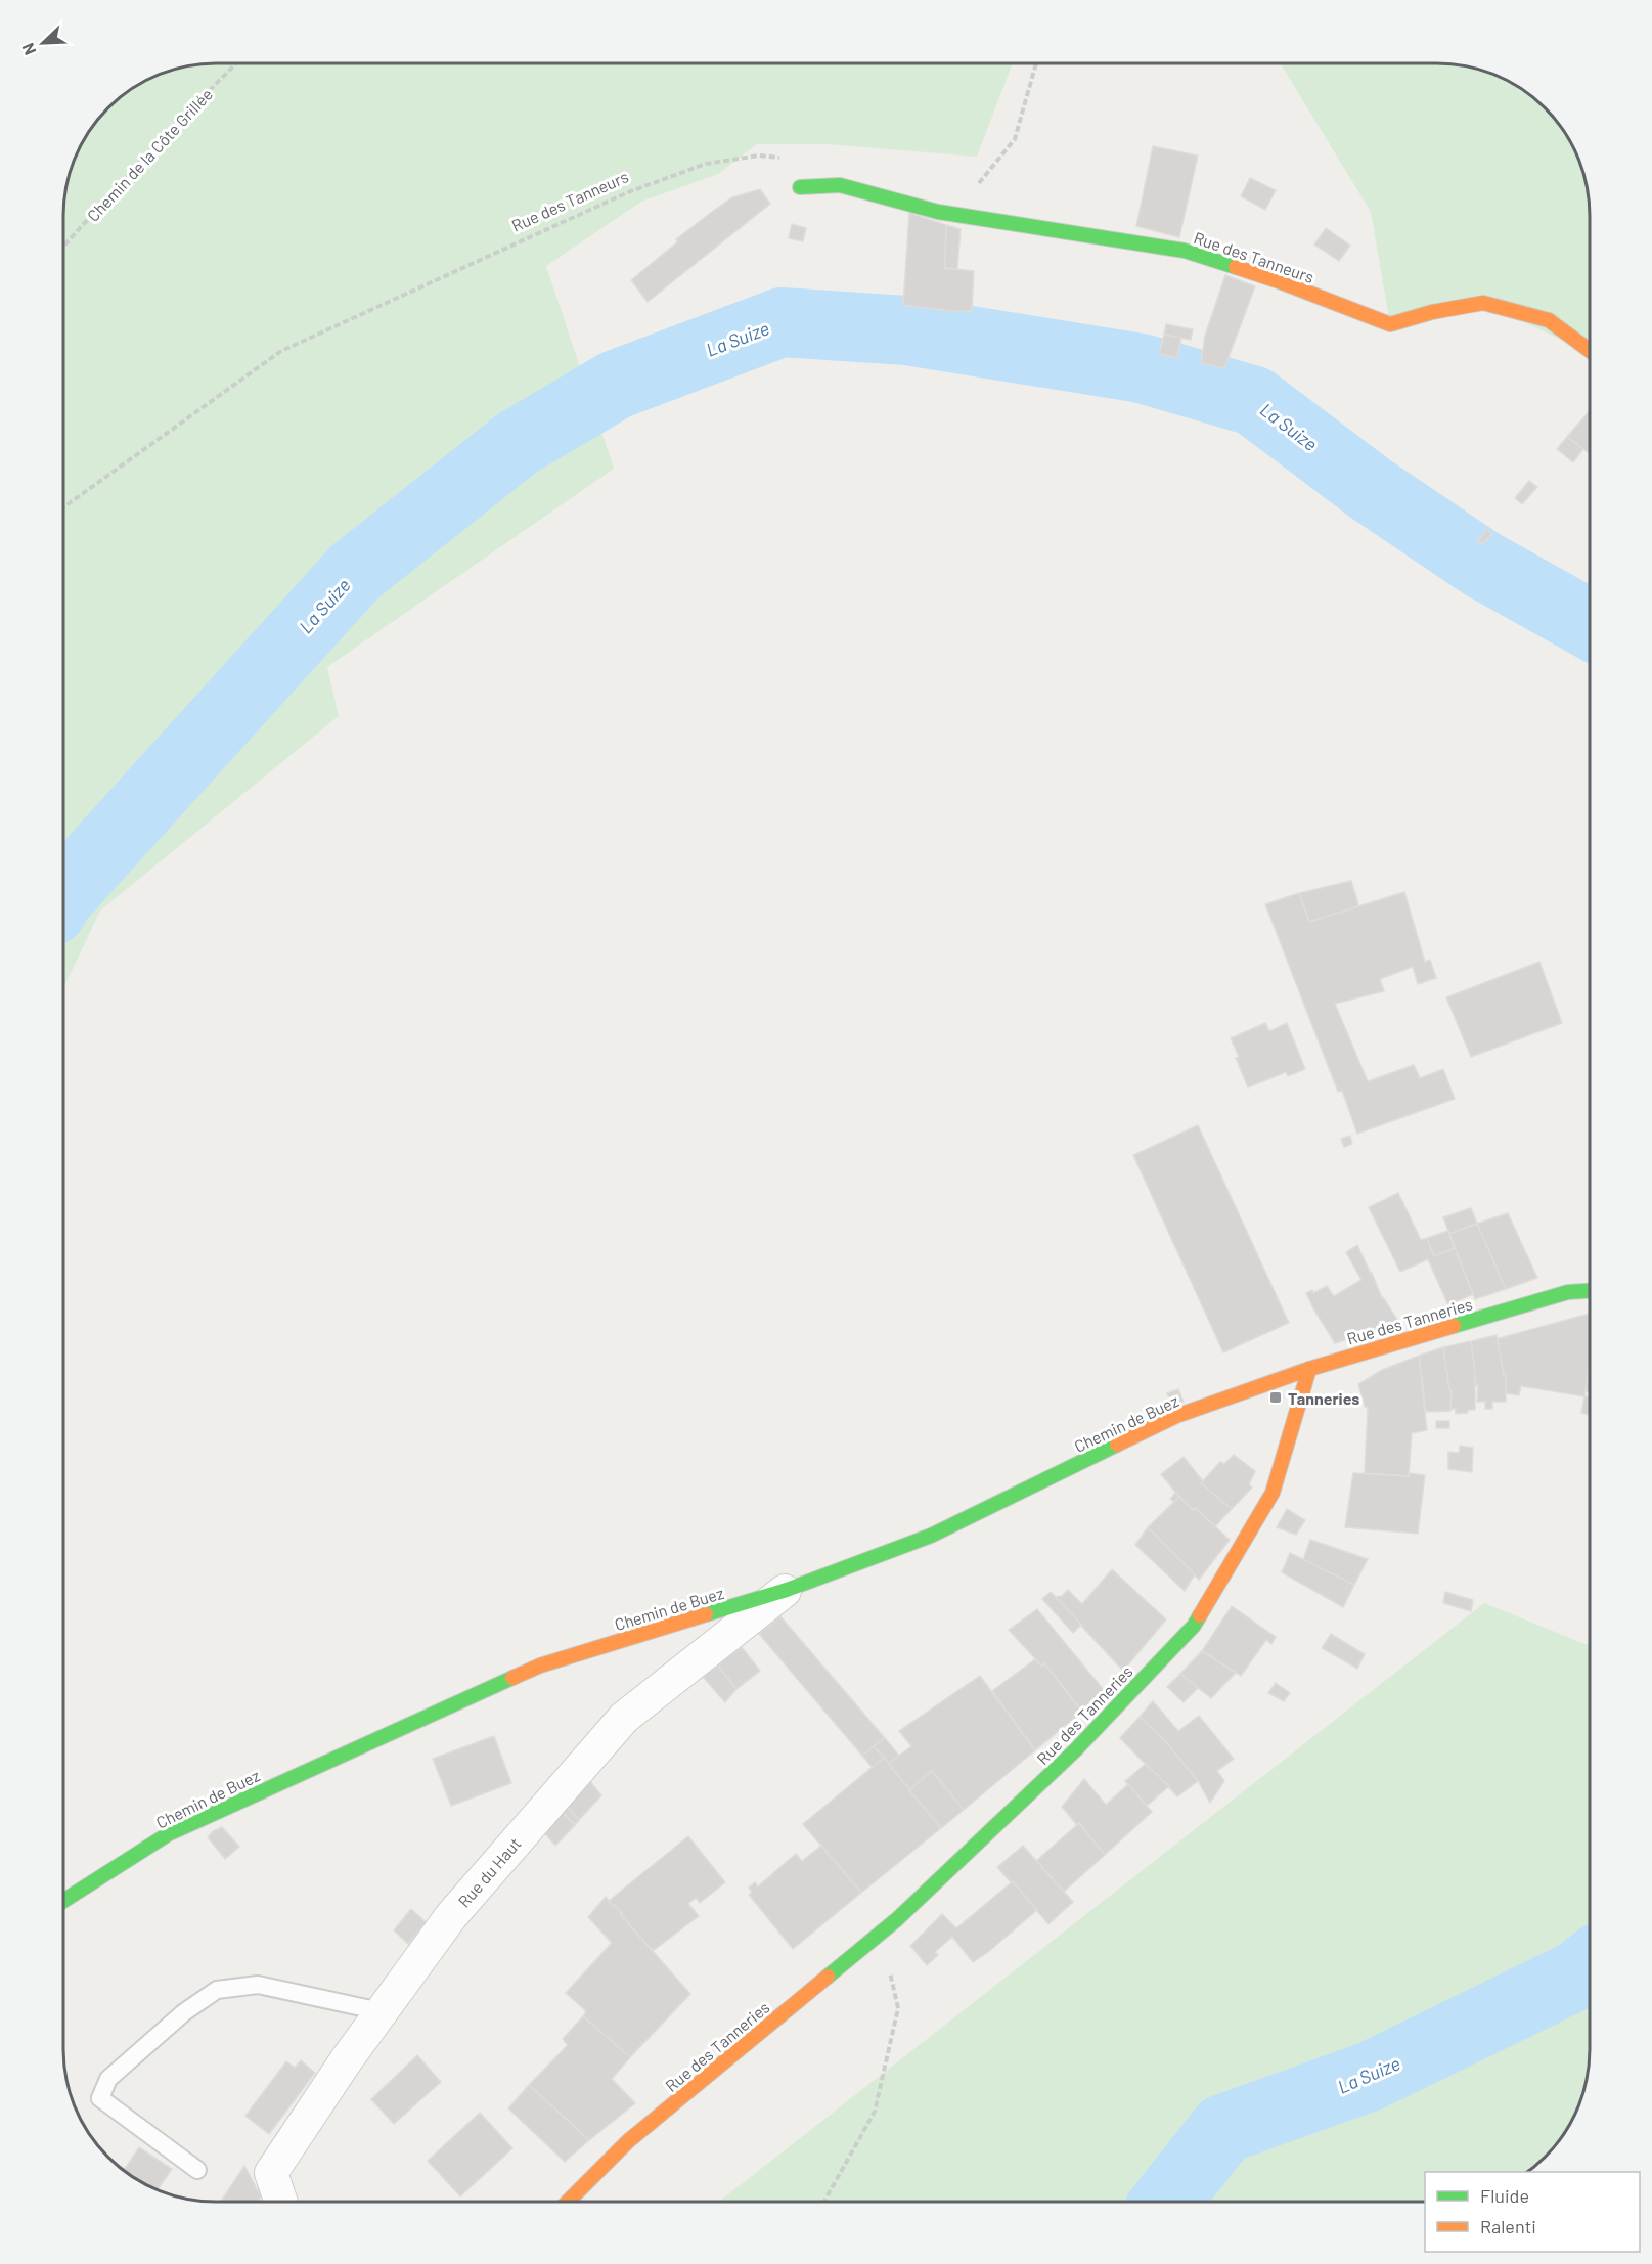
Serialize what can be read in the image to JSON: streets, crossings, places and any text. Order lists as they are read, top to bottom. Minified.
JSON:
{"streets":{"street":["Rue des Tanneurs","Rue des Tanneries","Chemin de Buez","Rue du Haut"],"path":["Chemin de la Côte Grillée"]},"crossings":[["Rue des Tanneries","Chemin de Buez"],["Chemin de Buez","Rue du Haut"]],"water":["La Suize"],"places":{"transit":["Tanneries"]},"legend":["Fluide","Ralenti"],"north":"bottom left"}
